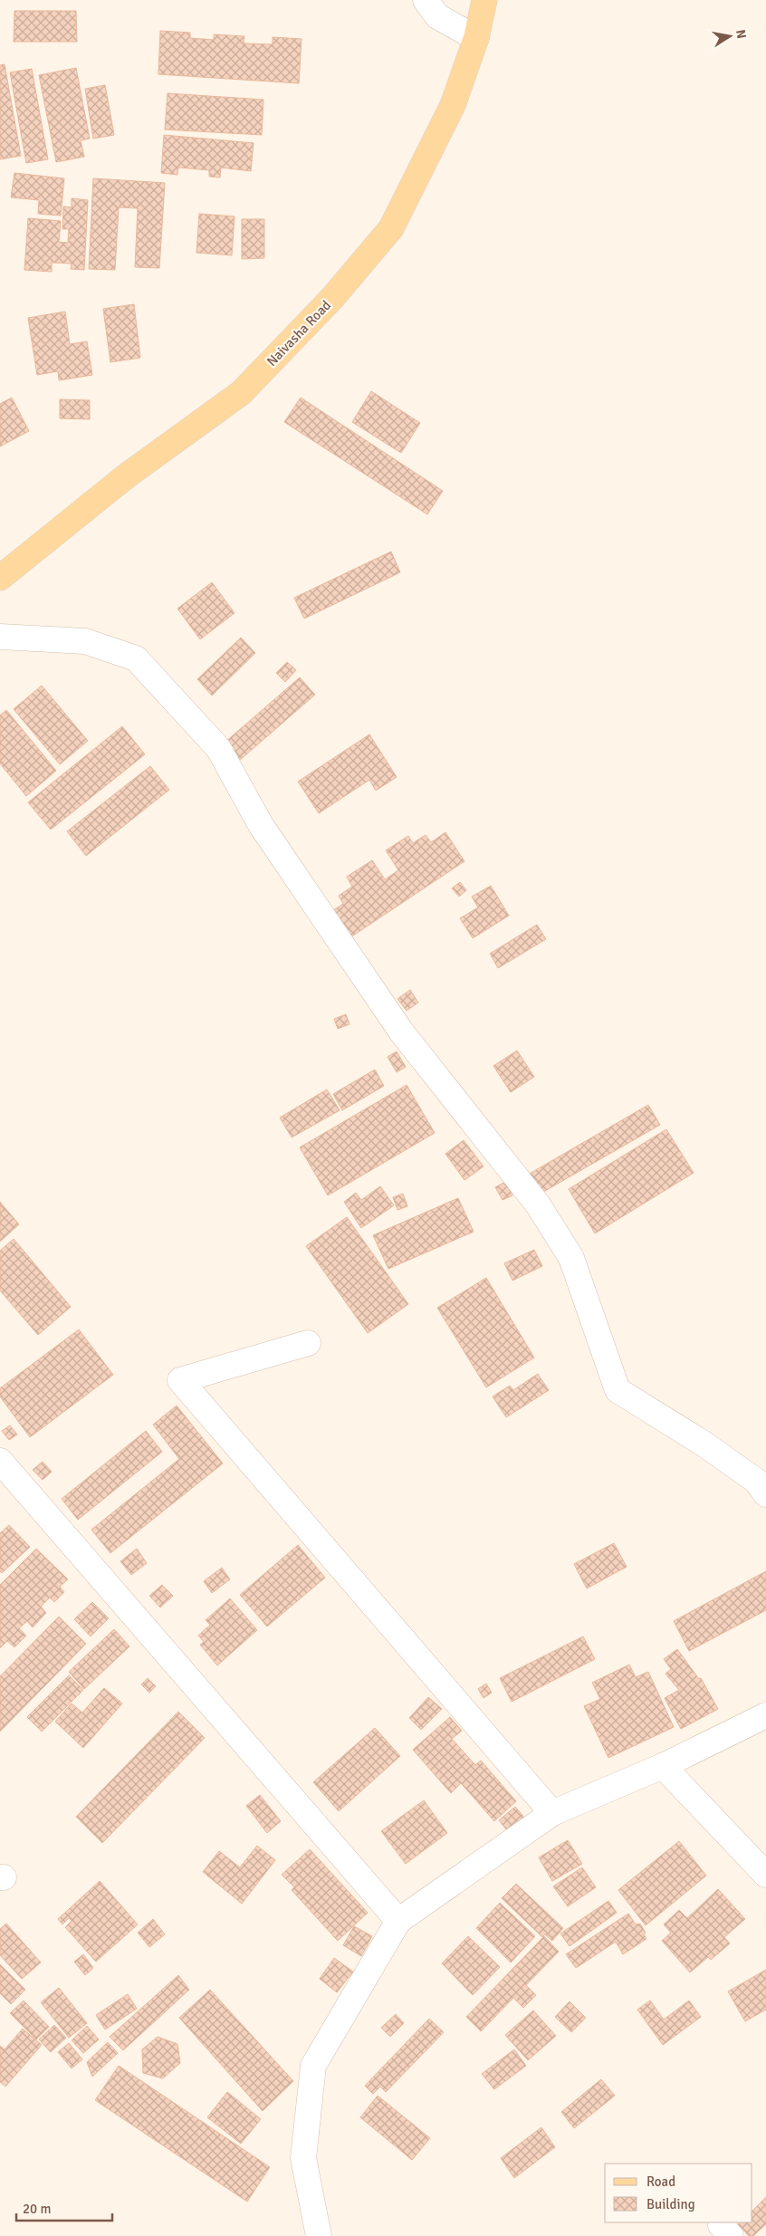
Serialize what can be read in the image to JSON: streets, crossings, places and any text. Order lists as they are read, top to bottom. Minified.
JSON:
{"streets":{"main road":["Naivasha Road"]},"legend":["Road","Building"],"scale_bar":"20 m","north":"right"}
